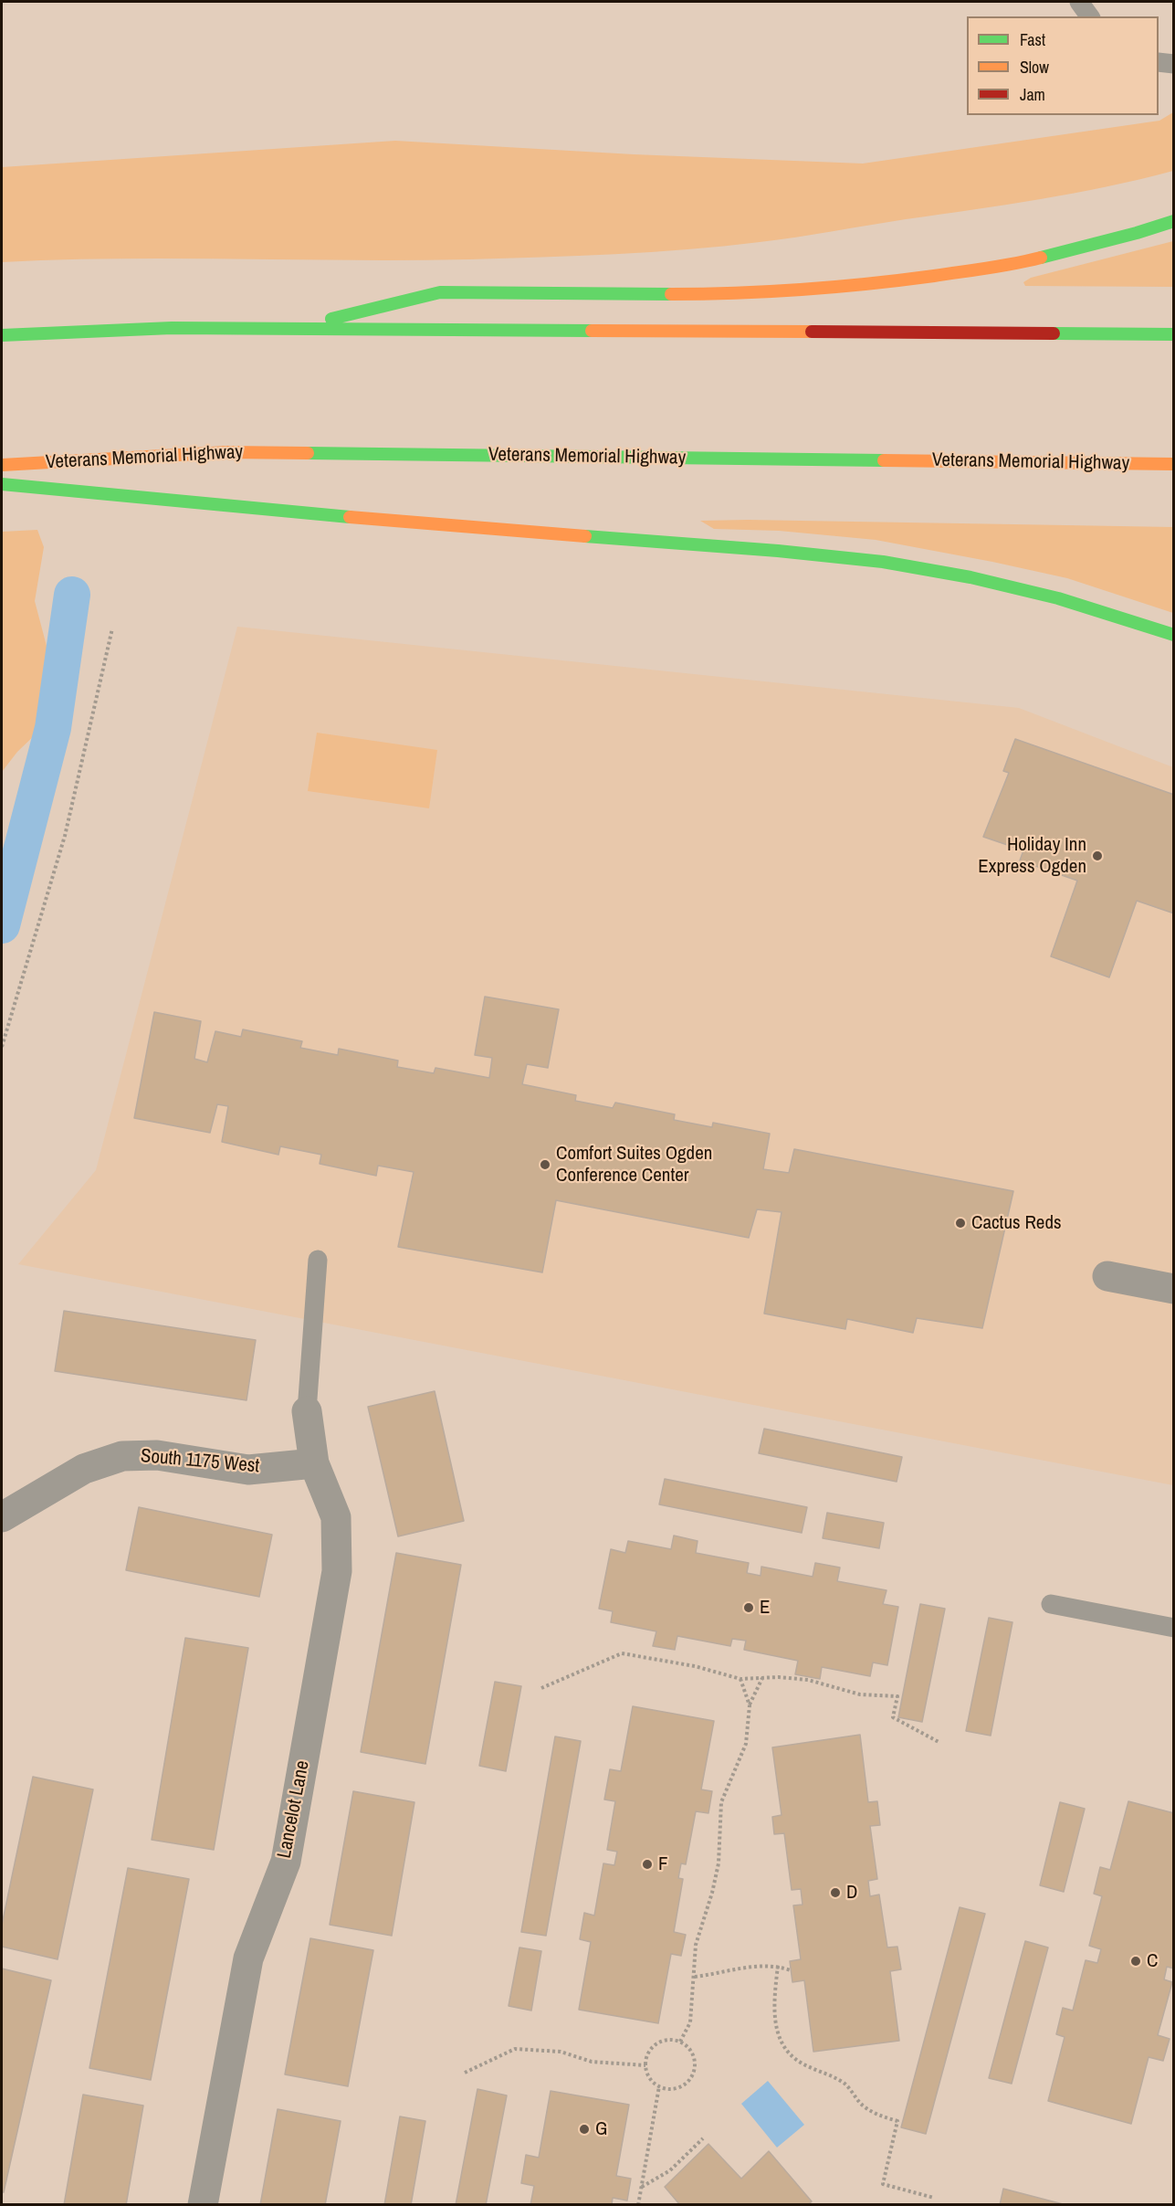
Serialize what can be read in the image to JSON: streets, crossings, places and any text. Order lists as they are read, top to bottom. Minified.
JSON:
{"streets":{"highway":["Veterans Memorial Highway"],"street":["South 1175 West","Lancelot Lane"]},"crossings":[["South 1175 West","Lancelot Lane"]],"places":["Holiday Inn Express Ogden","Comfort Suites Ogden Conference Center","Cactus Reds","E","F","D","C","G"],"legend":["Fast","Slow","Jam"]}
